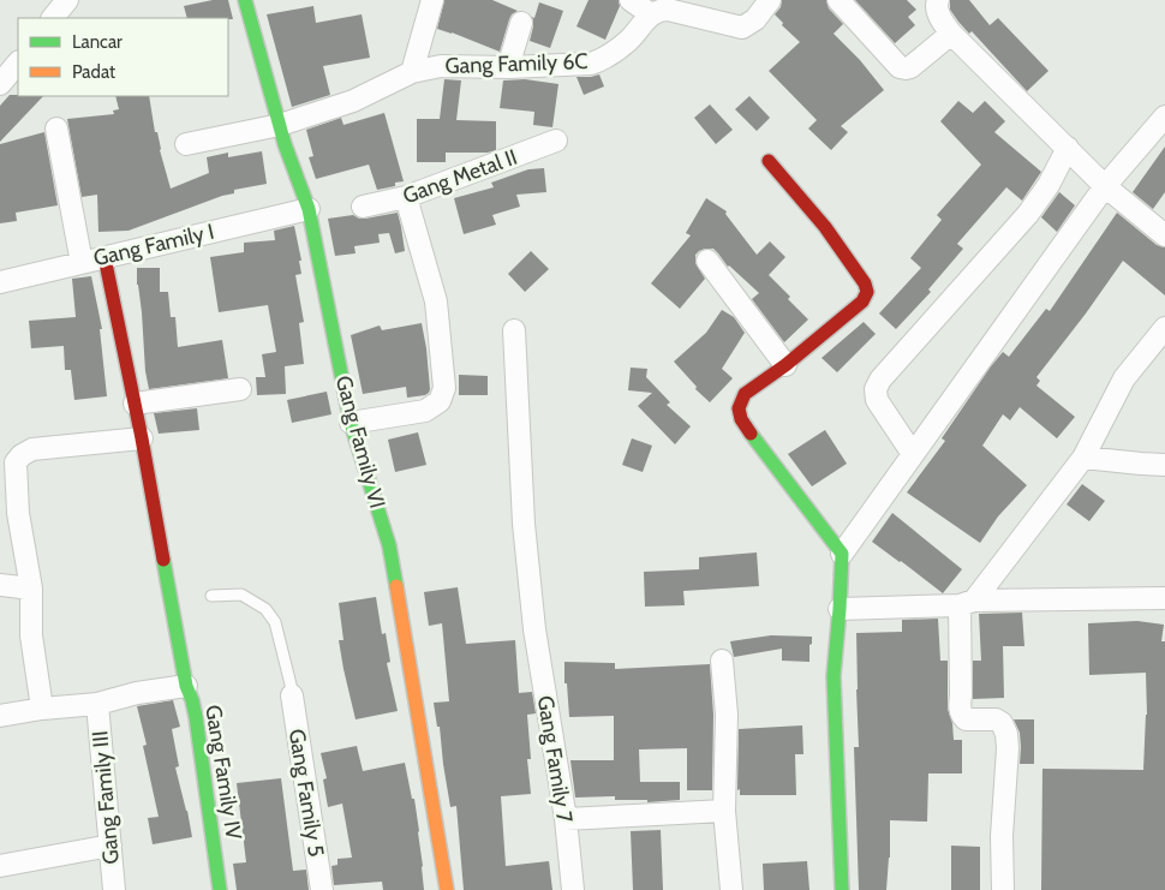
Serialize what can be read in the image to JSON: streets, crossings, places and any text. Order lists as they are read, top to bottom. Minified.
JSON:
{"streets":{"street":["Gang Family 6C","Gang Metal II","Gang Family I","Gang Family VI","Gang Family 7","Gang Family IV","Gang Family 5","Gang Family III"]},"crossings":[["Gang Family 6C","Gang Family VI"],["Gang Family I","Gang Family VI"],["Gang Family I","Gang Family IV"]],"legend":["Lancar","Padat"]}
